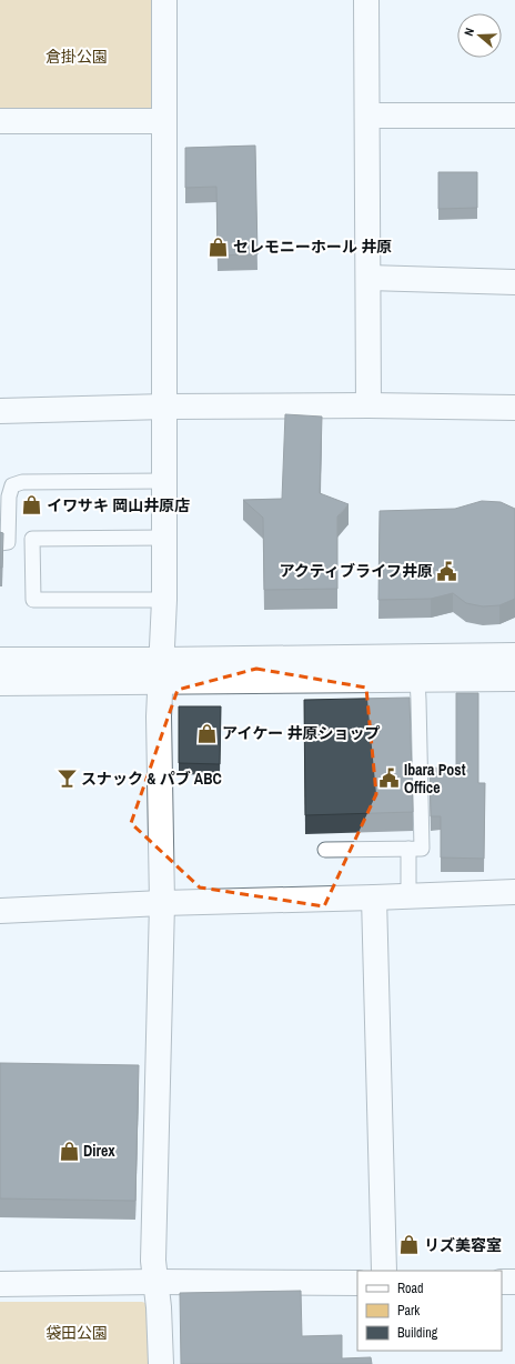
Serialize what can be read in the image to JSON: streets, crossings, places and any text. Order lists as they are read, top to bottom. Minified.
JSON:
{"parks":["倉掛公園","袋田公園"],"places":{"shop":["セレモニーホール 井原","イワサキ 岡山井原店","アイケー 井原ショップ","Direx","リズ美容室"],"public building":["アクティブライフ井原","Ibara Post Office"],"bar":["スナック & パブ ABC"]},"legend":["Road","Park","Building"],"north":"left"}
